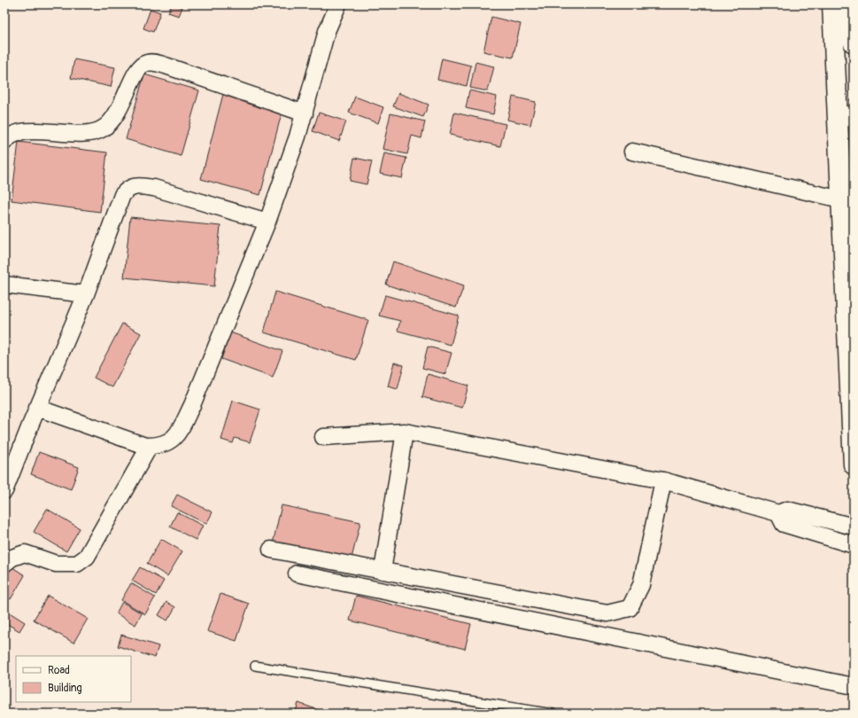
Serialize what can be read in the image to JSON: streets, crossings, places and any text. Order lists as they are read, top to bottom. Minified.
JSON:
{"legend":["Road","Building"]}
